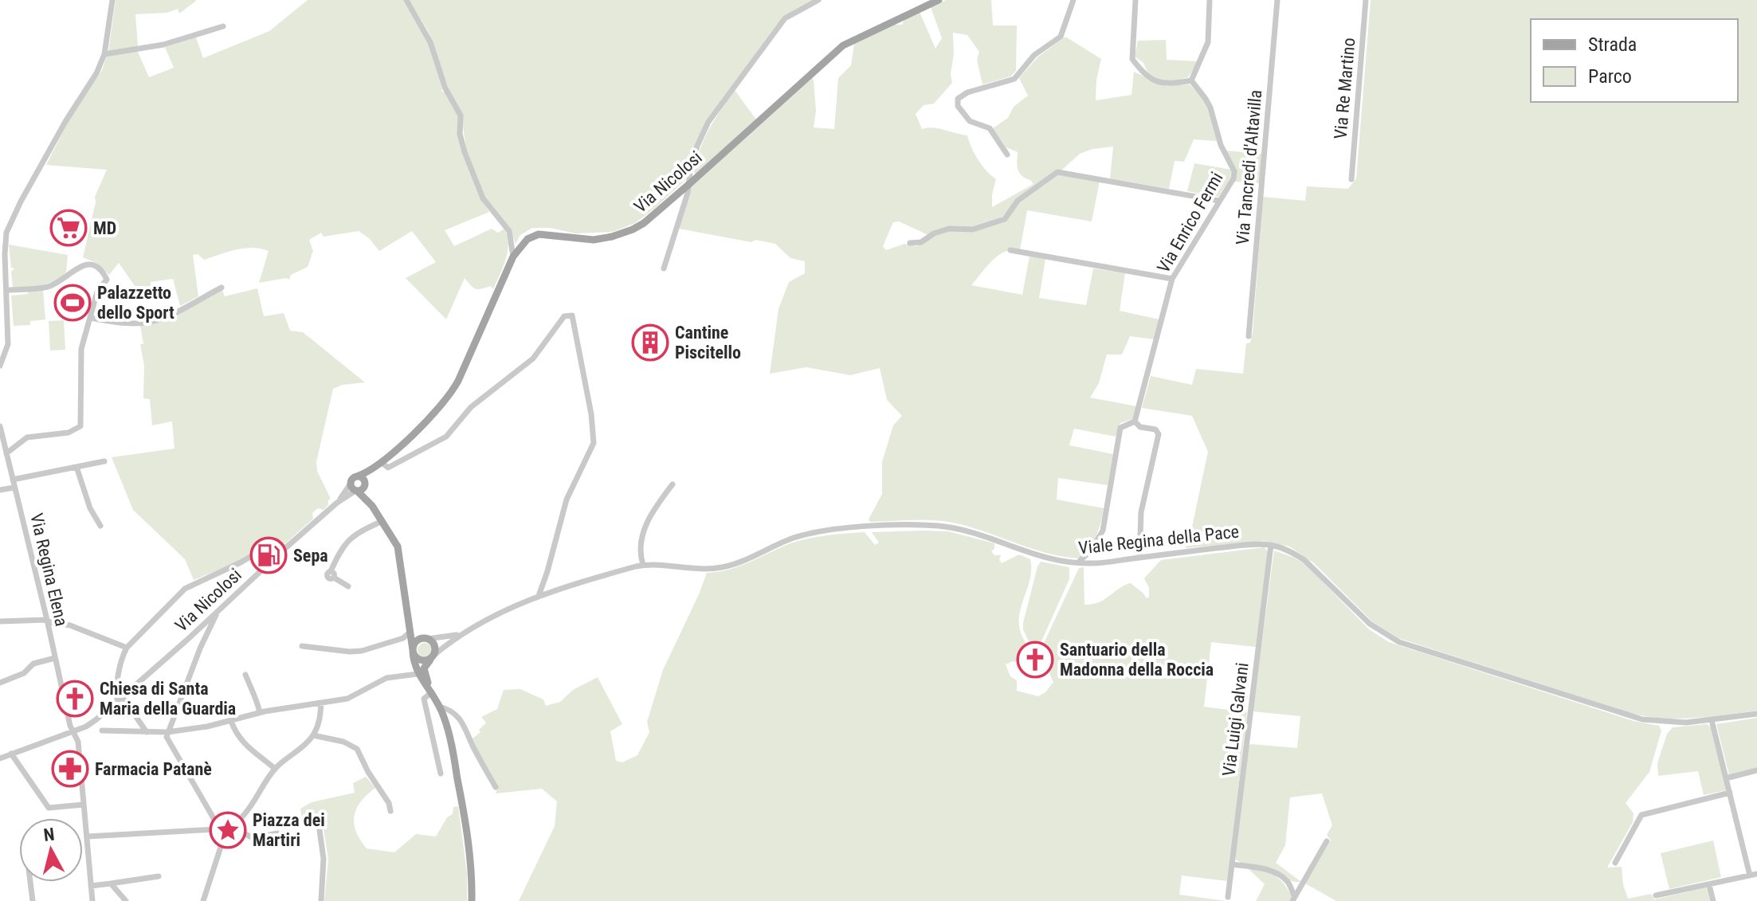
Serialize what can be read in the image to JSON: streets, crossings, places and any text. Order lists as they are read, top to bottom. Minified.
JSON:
{"streets":{"main road":["Via Nicolosi"],"street":["Via Re Martino","Via Tancredi d'Altavilla","Via Enrico Fermi","Viale Regina della Pace","Via Regina Elena","Via Luigi Galvani"]},"crossings":[["Via Enrico Fermi","Viale Regina della Pace"],["Viale Regina della Pace","Via Luigi Galvani"]],"places":{"supermarket":["MD"],"sports":["Palazzetto dello Sport"],"building":["Cantine Piscitello"],"fuel station":["Sepa"],"church":["Santuario della Madonna della Roccia","Chiesa di Santa Maria della Guardia"],"pharmacy":["Farmacia Patanè"],"place":["Piazza dei Martiri"]},"legend":["Strada","Parco"],"north":"top"}
